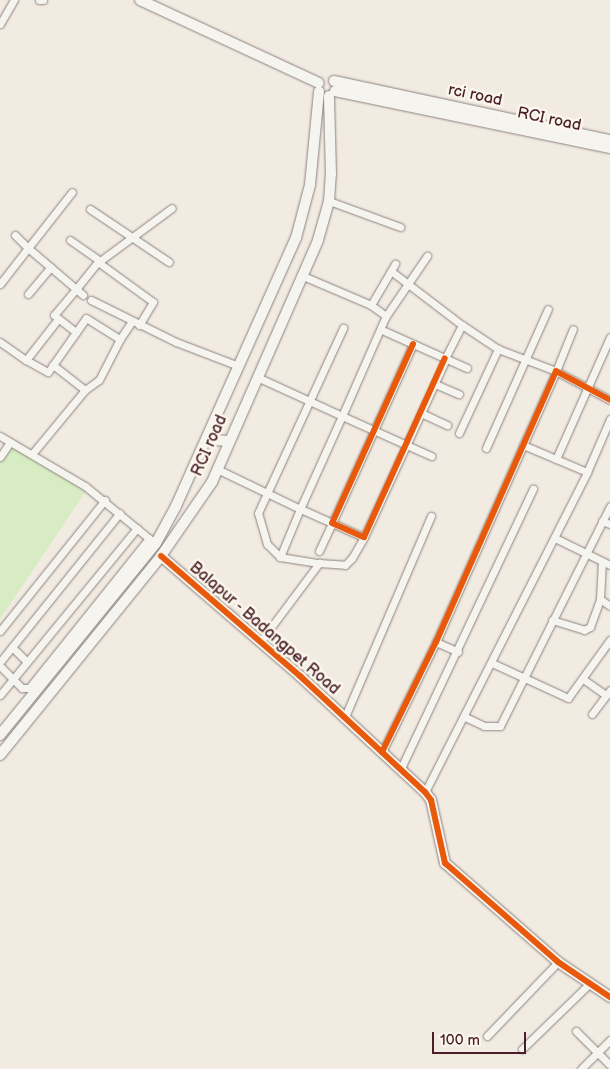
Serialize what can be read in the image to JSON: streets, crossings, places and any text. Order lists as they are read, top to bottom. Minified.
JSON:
{"streets":{"main road":["rci road","RCI road","Balapur - Badangpet Road"]},"crossings":[["rci road","RCI road"],["RCI road","Balapur - Badangpet Road"]],"scale_bar":"100 m"}
